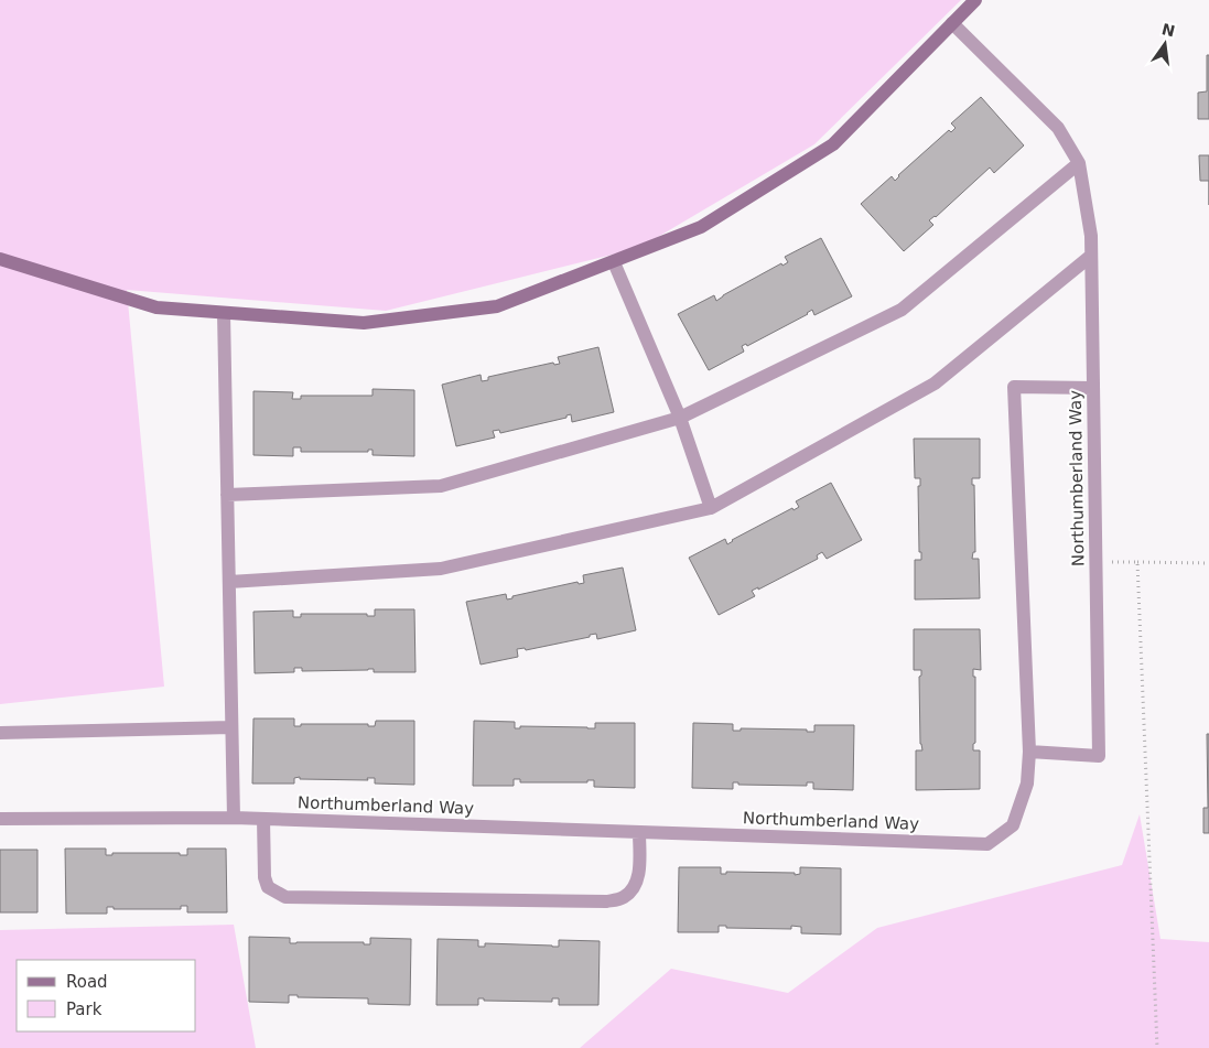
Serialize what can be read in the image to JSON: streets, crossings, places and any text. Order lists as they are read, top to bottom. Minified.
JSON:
{"streets":{"street":["Northumberland Way"]},"legend":["Road","Park"],"north":"top"}
